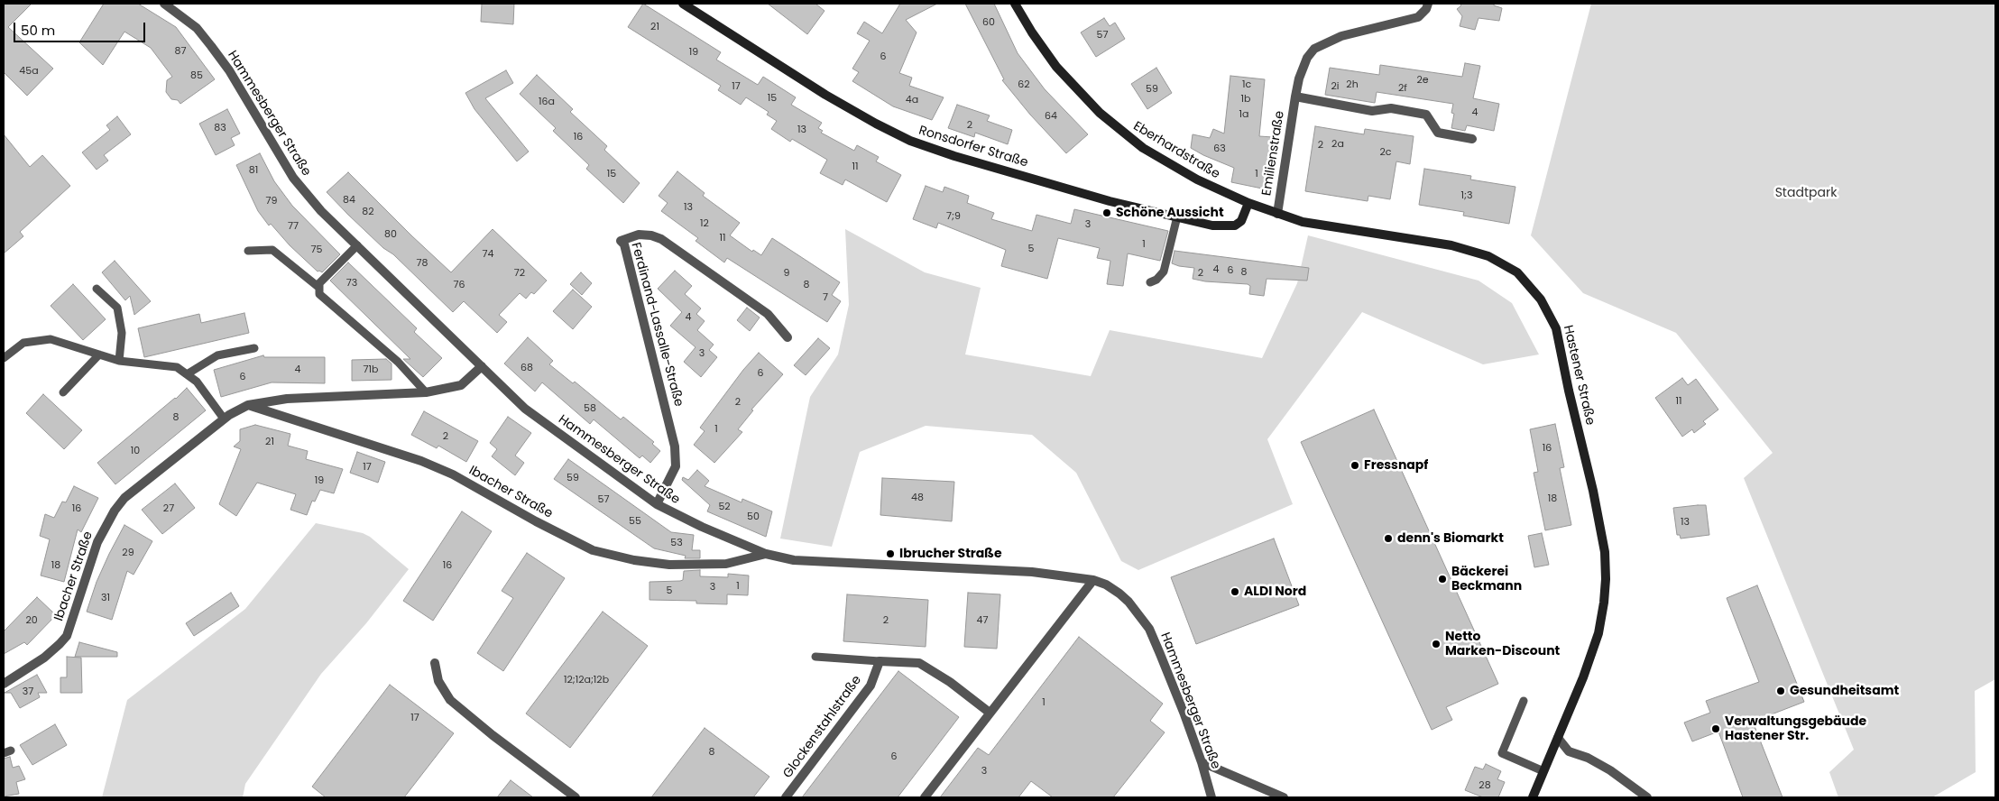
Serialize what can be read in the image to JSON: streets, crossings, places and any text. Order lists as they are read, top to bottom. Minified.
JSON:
{"streets":{"main road":["Ronsdorfer Straße","Eberhardstraße","Hastener Straße"],"street":["Hammesberger Straße","Emilienstraße","Ferdinand-Lassalle-Straße","Ibacher Straße","Glockenstahlstraße"]},"crossings":[["Hammesberger Straße","Ferdinand-Lassalle-Straße"],["Hammesberger Straße","Ibacher Straße"],["Ronsdorfer Straße","Eberhardstraße"],["Ronsdorfer Straße","Hastener Straße"],["Eberhardstraße","Hastener Straße"],["Emilienstraße","Hastener Straße"]],"parks":["Stadtpark"],"places":["Schöne Aussicht","Fressnapf","denn's Biomarkt","Ibrucher Straße","Bäckerei Beckmann","ALDI Nord","Netto Marken-Discount","Gesundheitsamt","Verwaltungsgebäude Hastener Str."],"house_numbers":["60","21","57","87","19","6","45a","85","2e","62","1c","2h","17","2i","2f","59","15","1b","4a","16a","4","1a","64","2","83","13","16","2a","2","63","2c","11","81","15","1","1;3","84","79","13","82","7;9","12","3","77","80","11","1","5","75","74","78","4","6","8","72","9","2","73","76","8","7","4","3","68","4","71b","6","6","11","2","58","8","1","2","21","16","10","17","59","19","48","18","57","52","16","27","50","55","13","53","29","18","16","1","3","5","31","20","2","47","12;12a;12b","37","1","17","8","6","3","28"],"scale_bar":"50 m"}
